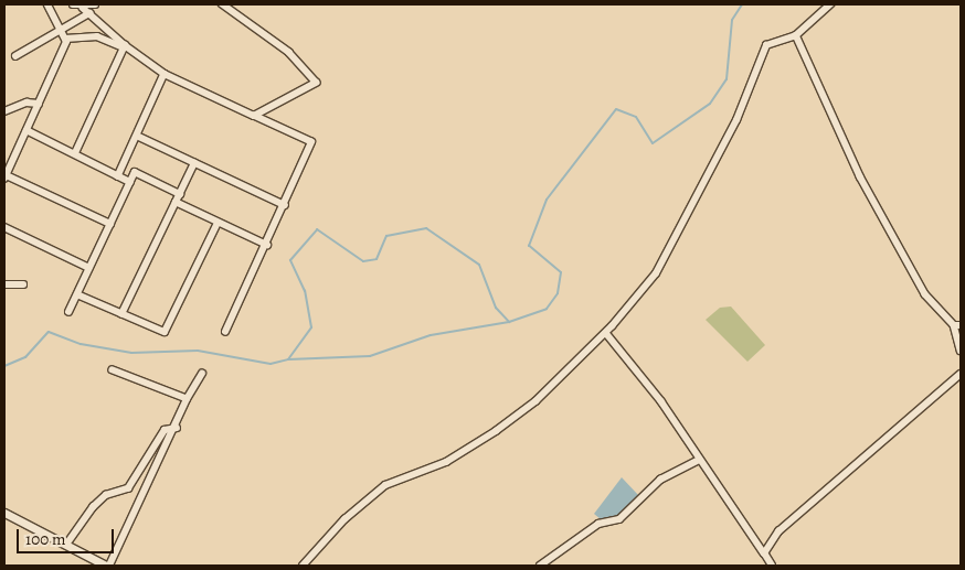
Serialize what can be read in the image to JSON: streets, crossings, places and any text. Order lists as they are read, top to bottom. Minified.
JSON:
{"scale_bar":"100 m"}
